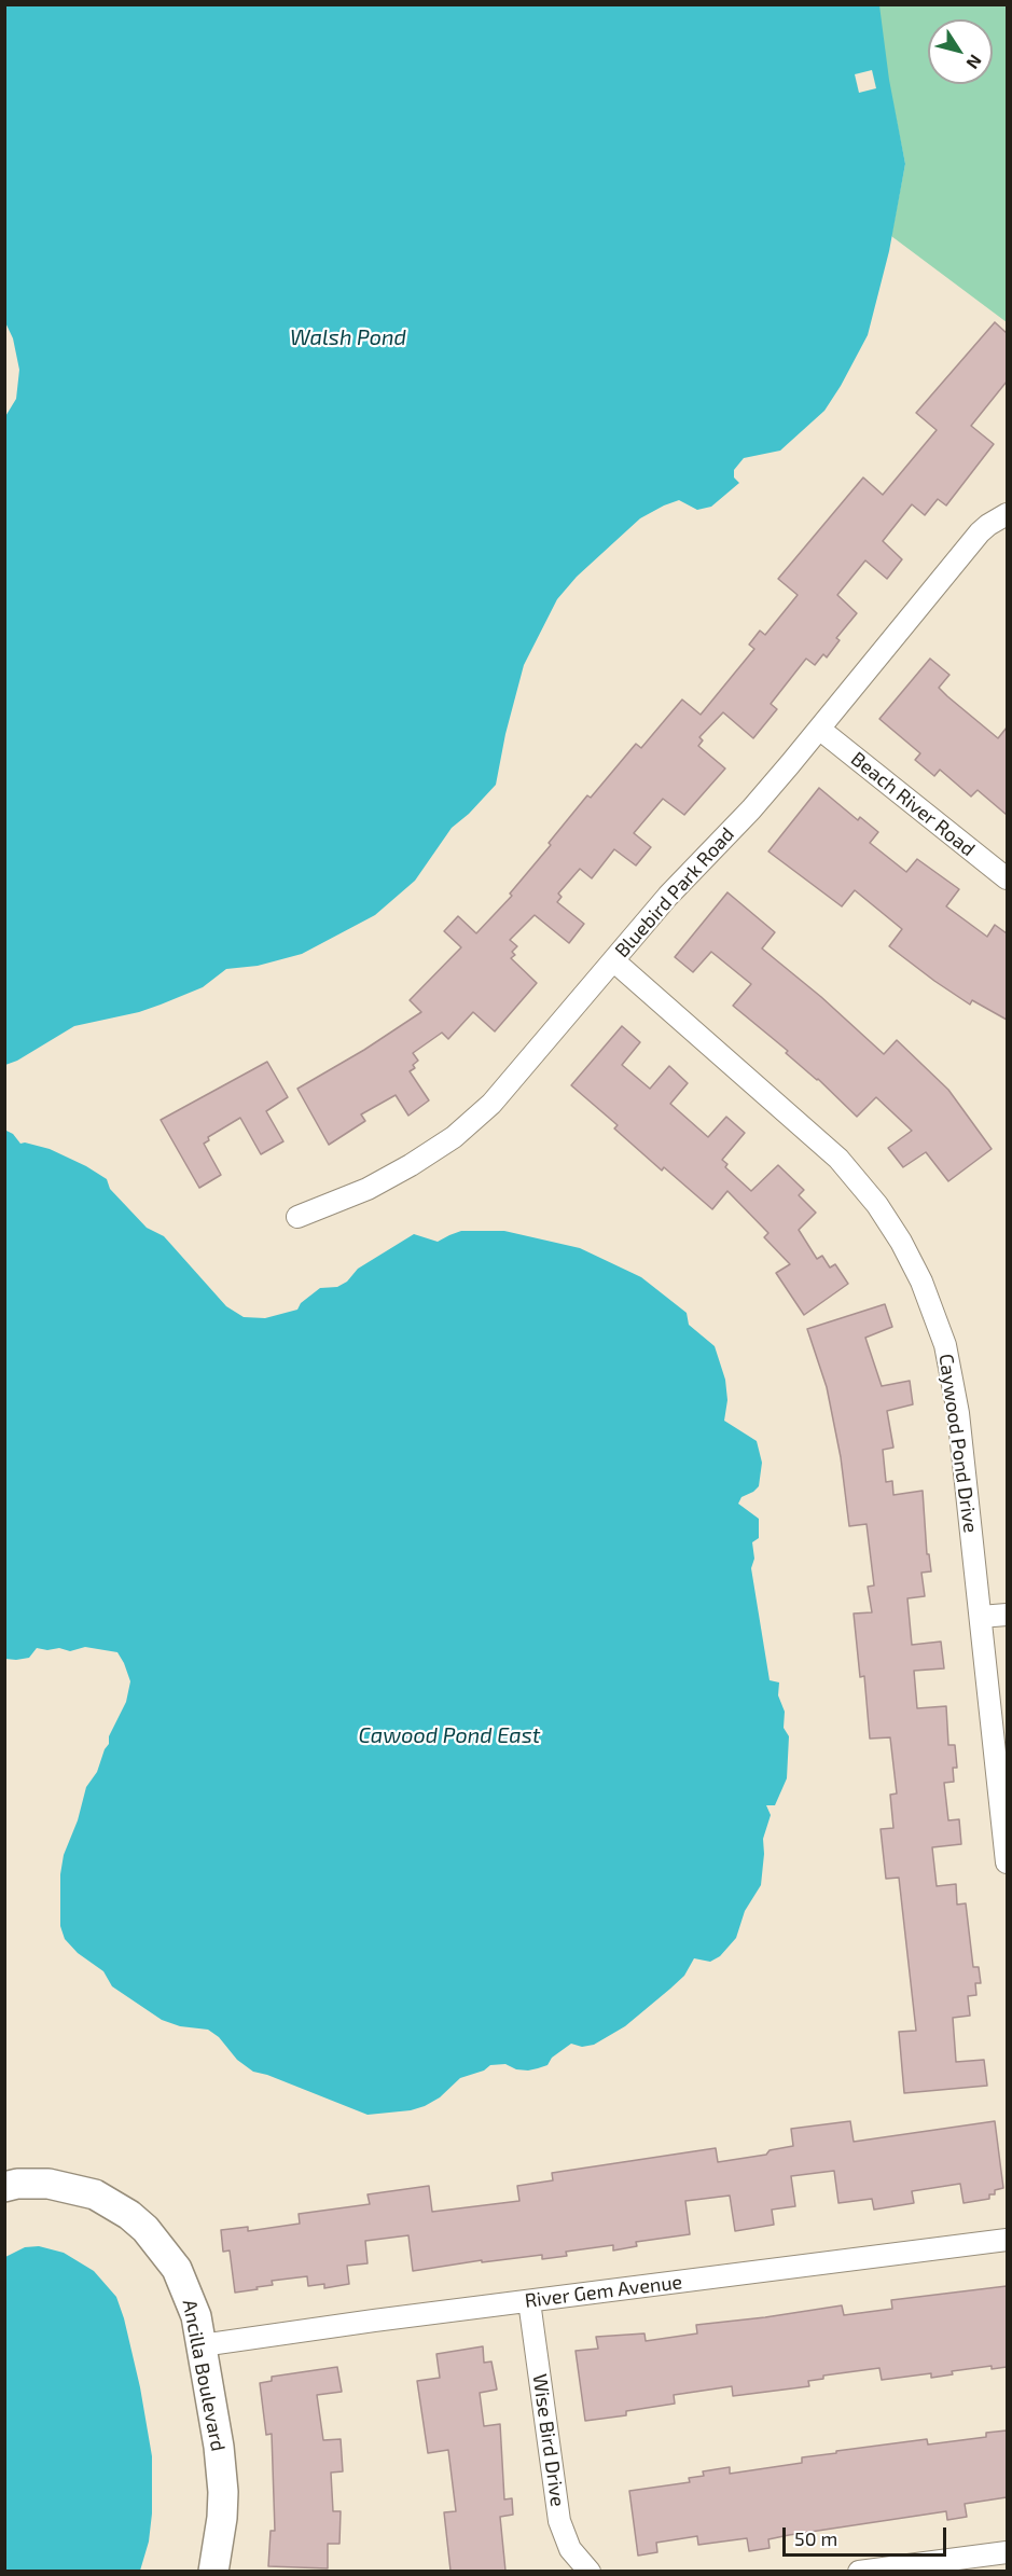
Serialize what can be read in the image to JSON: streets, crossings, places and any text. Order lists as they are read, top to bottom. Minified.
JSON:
{"streets":{"street":["Beach River Road","Bluebird Park Road","Caywood Pond Drive","River Gem Avenue","Ancilla Boulevard","Wise Bird Drive"]},"crossings":[["Beach River Road","Bluebird Park Road"],["Bluebird Park Road","Caywood Pond Drive"],["River Gem Avenue","Ancilla Boulevard"],["River Gem Avenue","Wise Bird Drive"]],"water":["Walsh Pond","Cawood Pond East"],"scale_bar":"50 m","north":"bottom right"}
